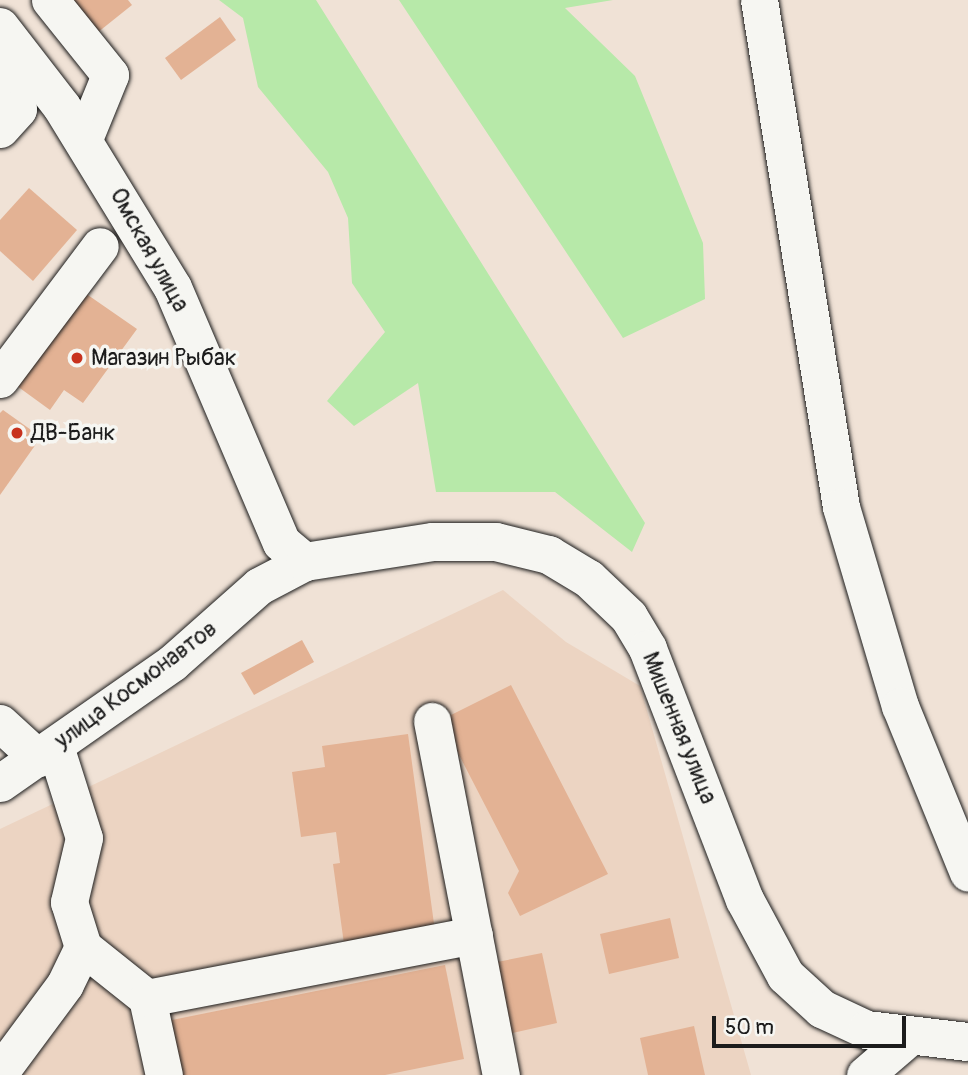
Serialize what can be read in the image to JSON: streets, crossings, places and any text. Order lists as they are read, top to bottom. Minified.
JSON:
{"streets":{"main road":["Омская улица","Мишенная улица"],"street":["улица Космонавтов"]},"crossings":[["Омская улица","улица Космонавтов"],["Омская улица","Мишенная улица"],["улица Космонавтов","Мишенная улица"]],"places":["Магазин Рыбак","ДВ-Банк"],"scale_bar":"50 m"}
